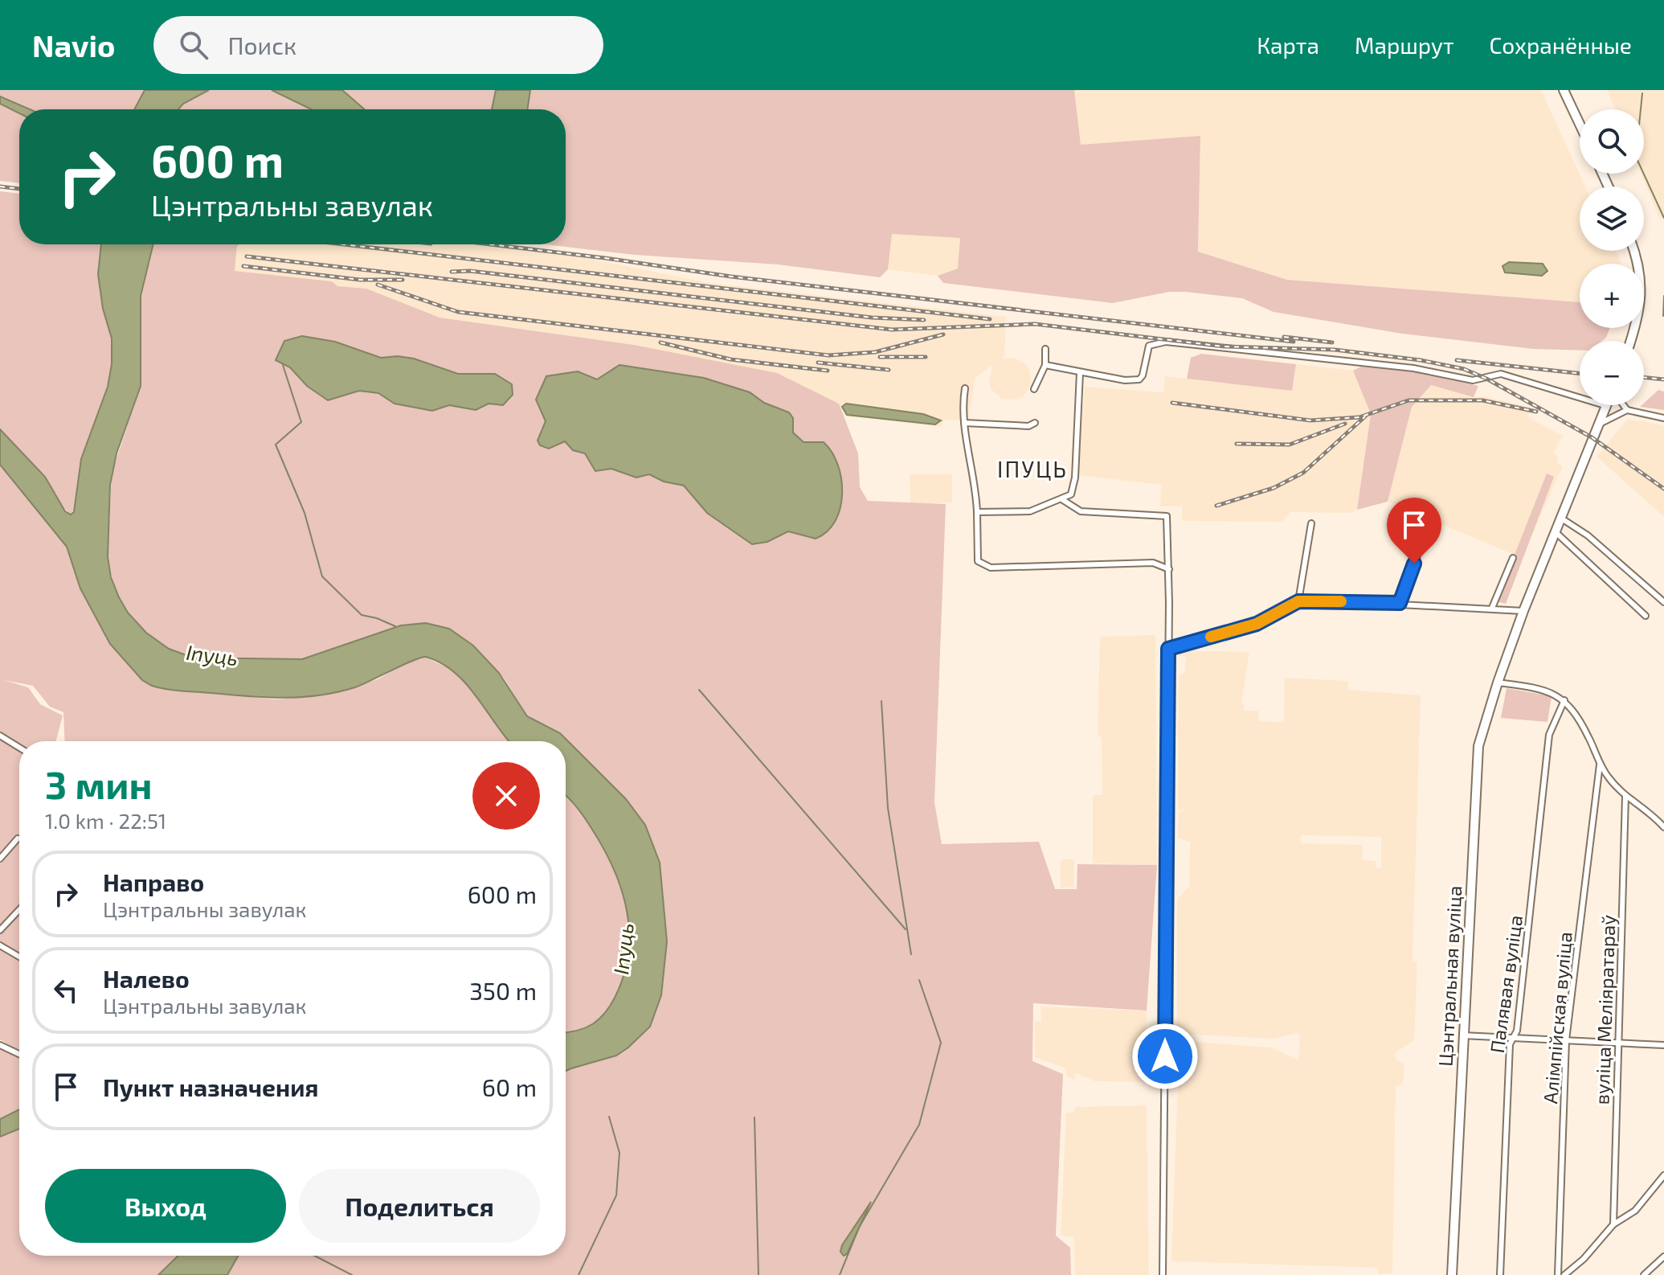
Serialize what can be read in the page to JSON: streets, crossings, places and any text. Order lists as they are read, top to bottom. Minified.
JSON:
{"streets":{"main road":["Цэнтральная вуліца"],"street":["Палявая вуліца","вуліца Меліяратараў","Алімпійская вуліца"]},"districts":["ІПУЦЬ"],"water":["Іпуць"],"page":{"header":"Navio","search":"Поиск","nav":["Карта","Маршрут","Сохранённые"],"map_buttons":["+","−"],"turn":["600 m","Цэнтральны завулак"],"heading":["3 мин","1.0 km · 22:51"],"list":[{"name":"Направо","note":"Цэнтральны завулак","value":"600 m"},{"name":"Налево","note":"Цэнтральны завулак","value":"350 m"},{"name":"Пункт назначения","value":"60 m"}],"buttons":["Выход","Поделиться"]}}
